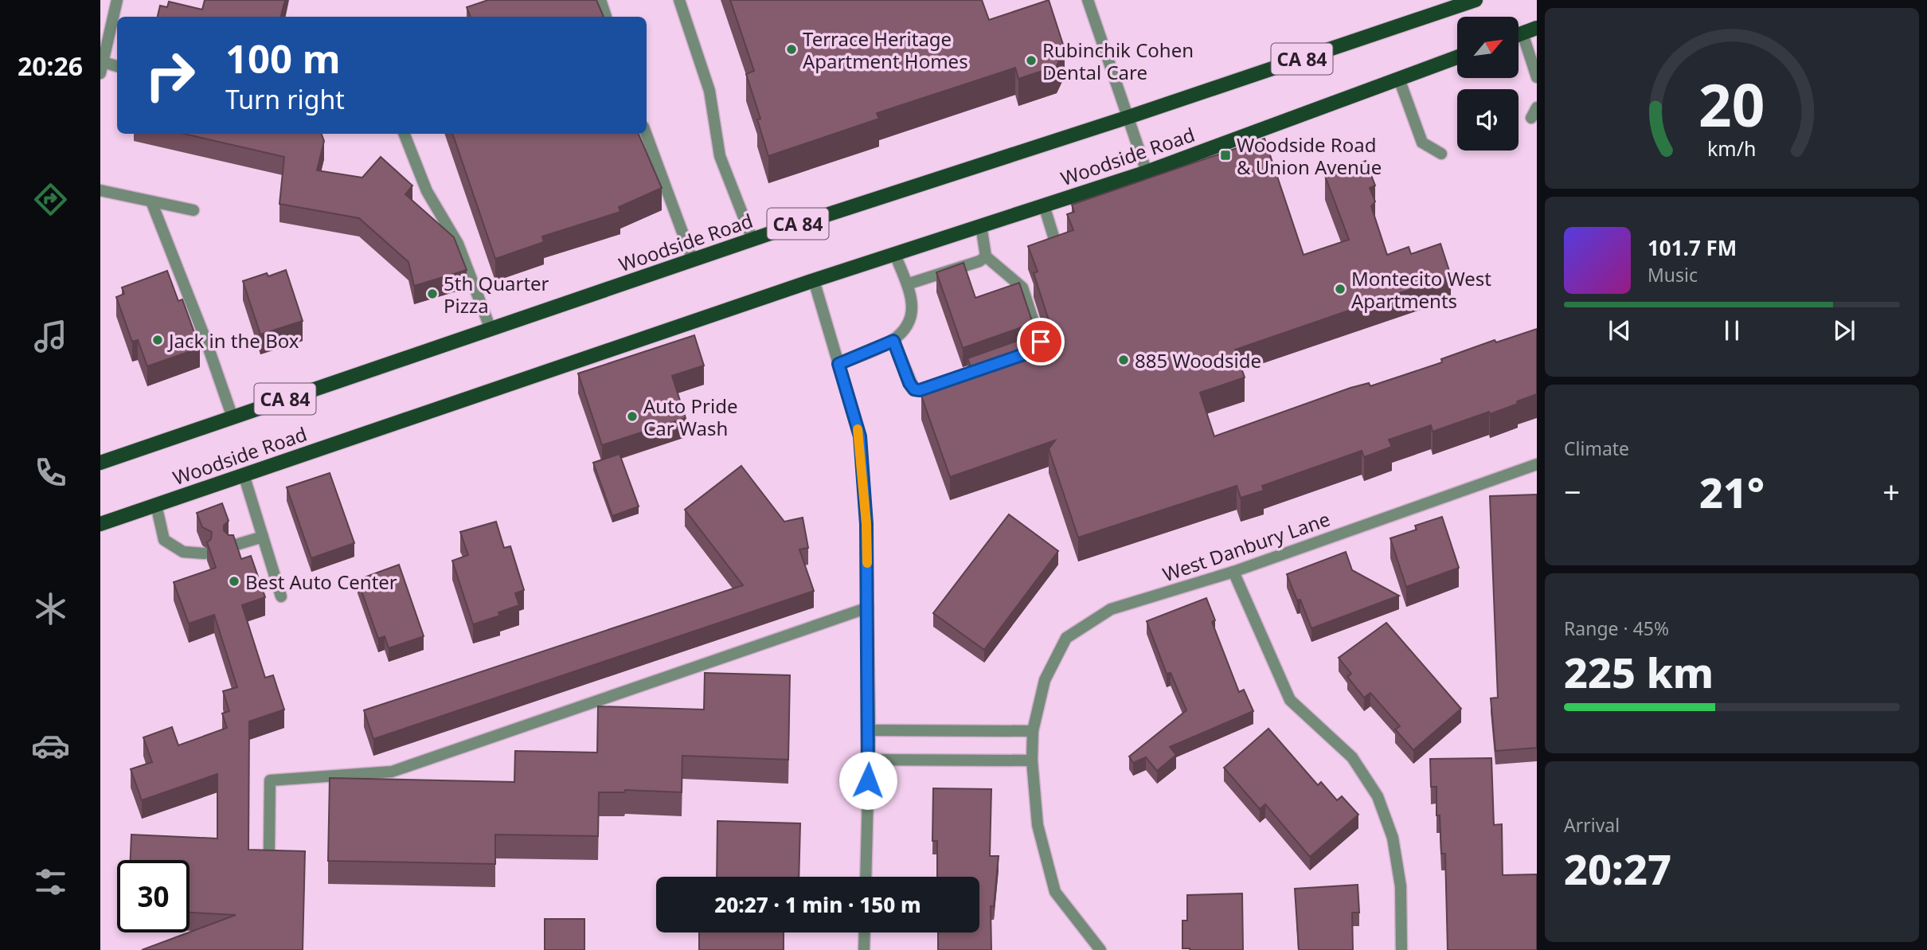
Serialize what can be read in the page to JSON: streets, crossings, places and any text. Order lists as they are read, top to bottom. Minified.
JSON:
{"streets":{"main road":["CA 84","Woodside Road"],"street":["West Danbury Lane"]},"places":{"other":["Terrace Heritage Apartment Homes","Rubinchik Cohen Dental Care","Montecito West Apartments","5th Quarter Pizza","Jack in the Box","885 Woodside","Auto Pride Car Wash","Best Auto Center"],"transit":["Woodside Road & Union Avenue"]},"north":"top right","page":{"tabs":"20:26","turn":["100 m","Turn right"],"song":["101.7 FM","Music"],"tile":["Climate",["Range · 45%","225 km"],["Arrival","20:27"]],"heat":["−","21°","+"],"limit":"30","trip":"20:27 · 1 min · 150 m","gauge":["20","km/h"]}}
